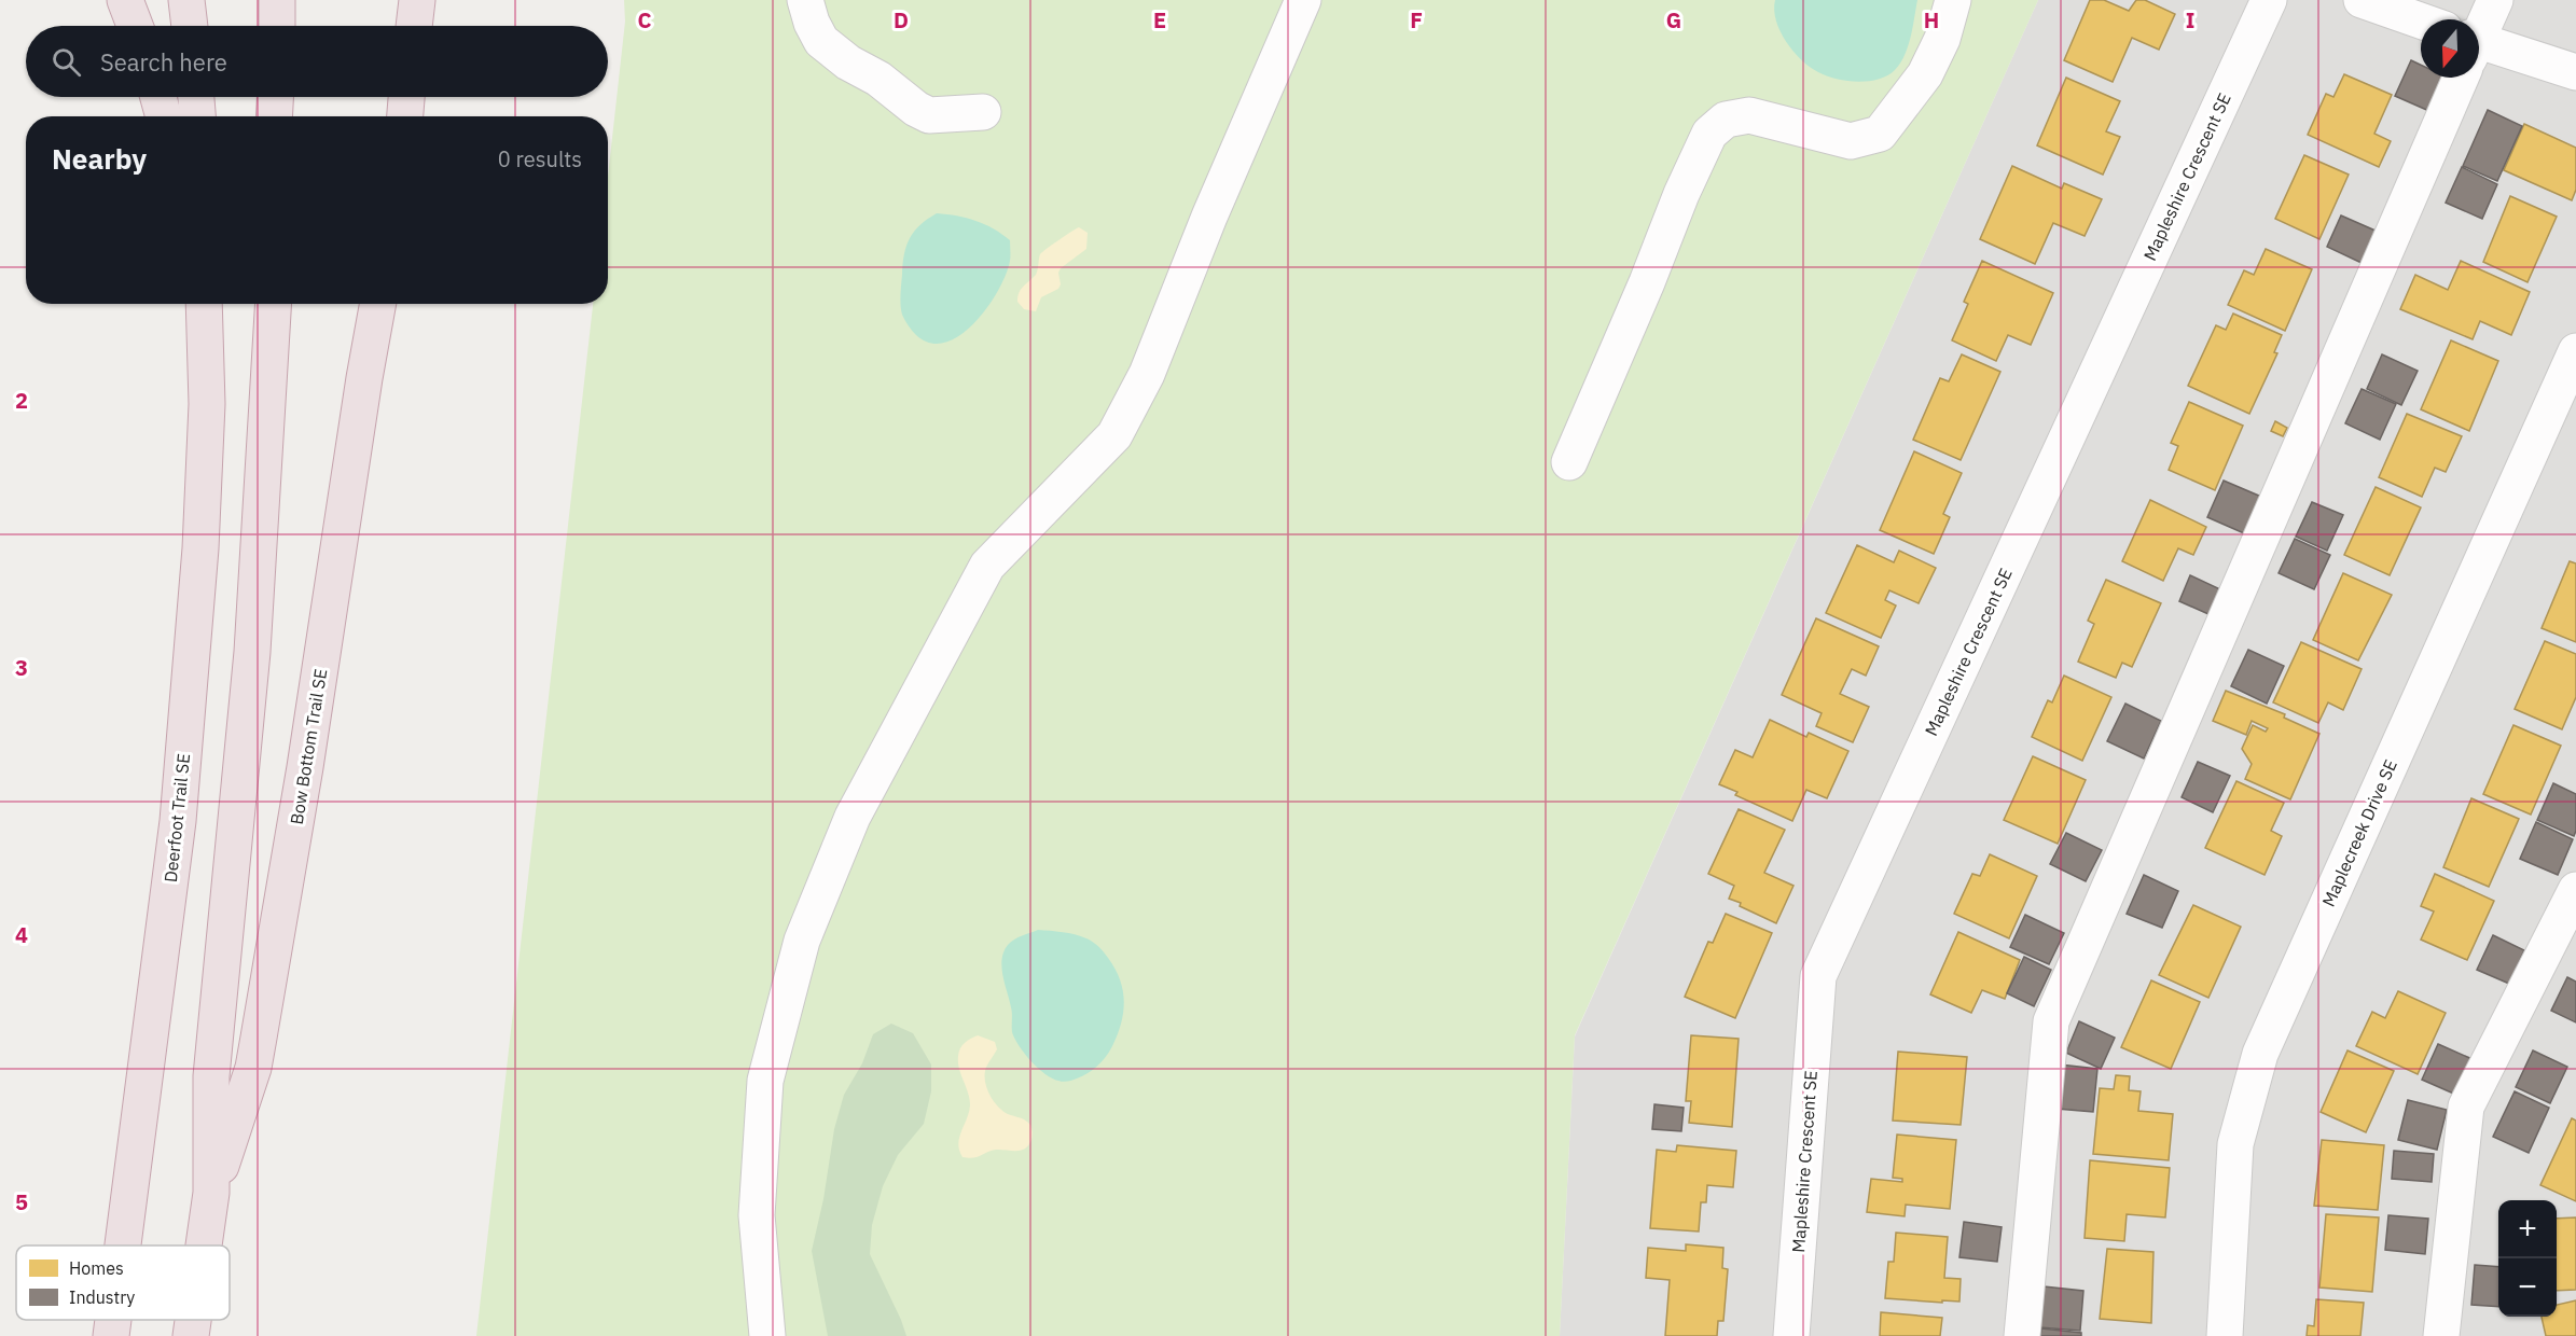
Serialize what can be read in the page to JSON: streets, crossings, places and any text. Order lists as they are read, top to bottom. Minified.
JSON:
{"streets":{"highway":["Bow Bottom Trail SE","Deerfoot Trail SE"],"street":["Mapleshire Crescent SE","Maplecreek Drive SE"]},"legend":["Homes","Industry"],"north":"bottom","page":{"search":"Search here","heading":["Nearby","0 results"],"map_buttons":["+","−"]},"grid":{"columns":["C","D","E","F","G","H","I"],"rows":["2","3","4","5"]}}
